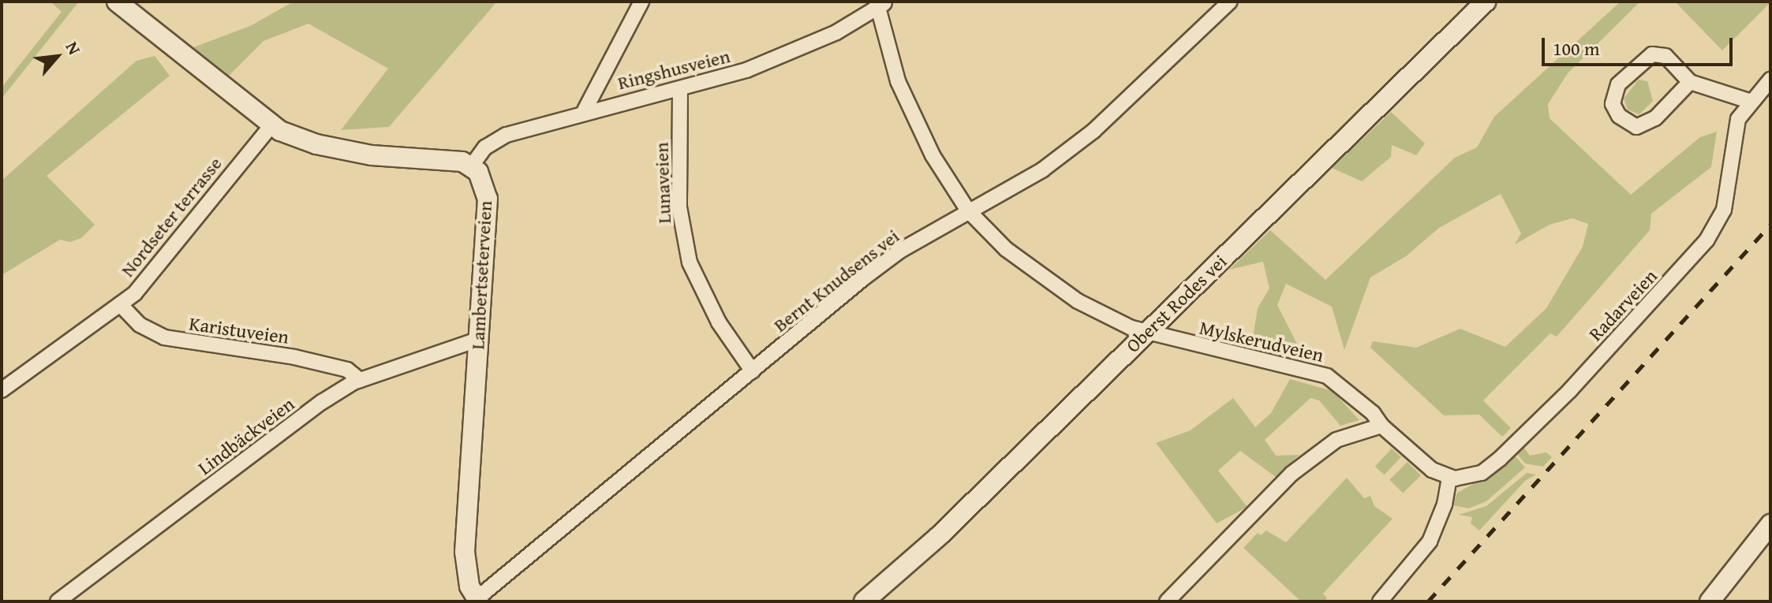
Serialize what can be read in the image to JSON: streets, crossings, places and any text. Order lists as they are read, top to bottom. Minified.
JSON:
{"streets":{"street":["Ringshusveien","Lunaveien","Nordseter terrasse","Lambertseterveien","Bernt Knudsens vei","Oberst Rodes vei","Radarveien","Karistuveien","Mylskerudveien","Lindbäckveien"]},"crossings":[["Ringshusveien","Lunaveien"],["Ringshusveien","Lambertseterveien"],["Ringshusveien","Mylskerudveien"],["Lunaveien","Bernt Knudsens vei"],["Nordseter terrasse","Karistuveien"],["Lambertseterveien","Bernt Knudsens vei"],["Lambertseterveien","Lindbäckveien"],["Bernt Knudsens vei","Mylskerudveien"],["Oberst Rodes vei","Mylskerudveien"],["Karistuveien","Lindbäckveien"]],"scale_bar":"100 m","north":"top right"}
